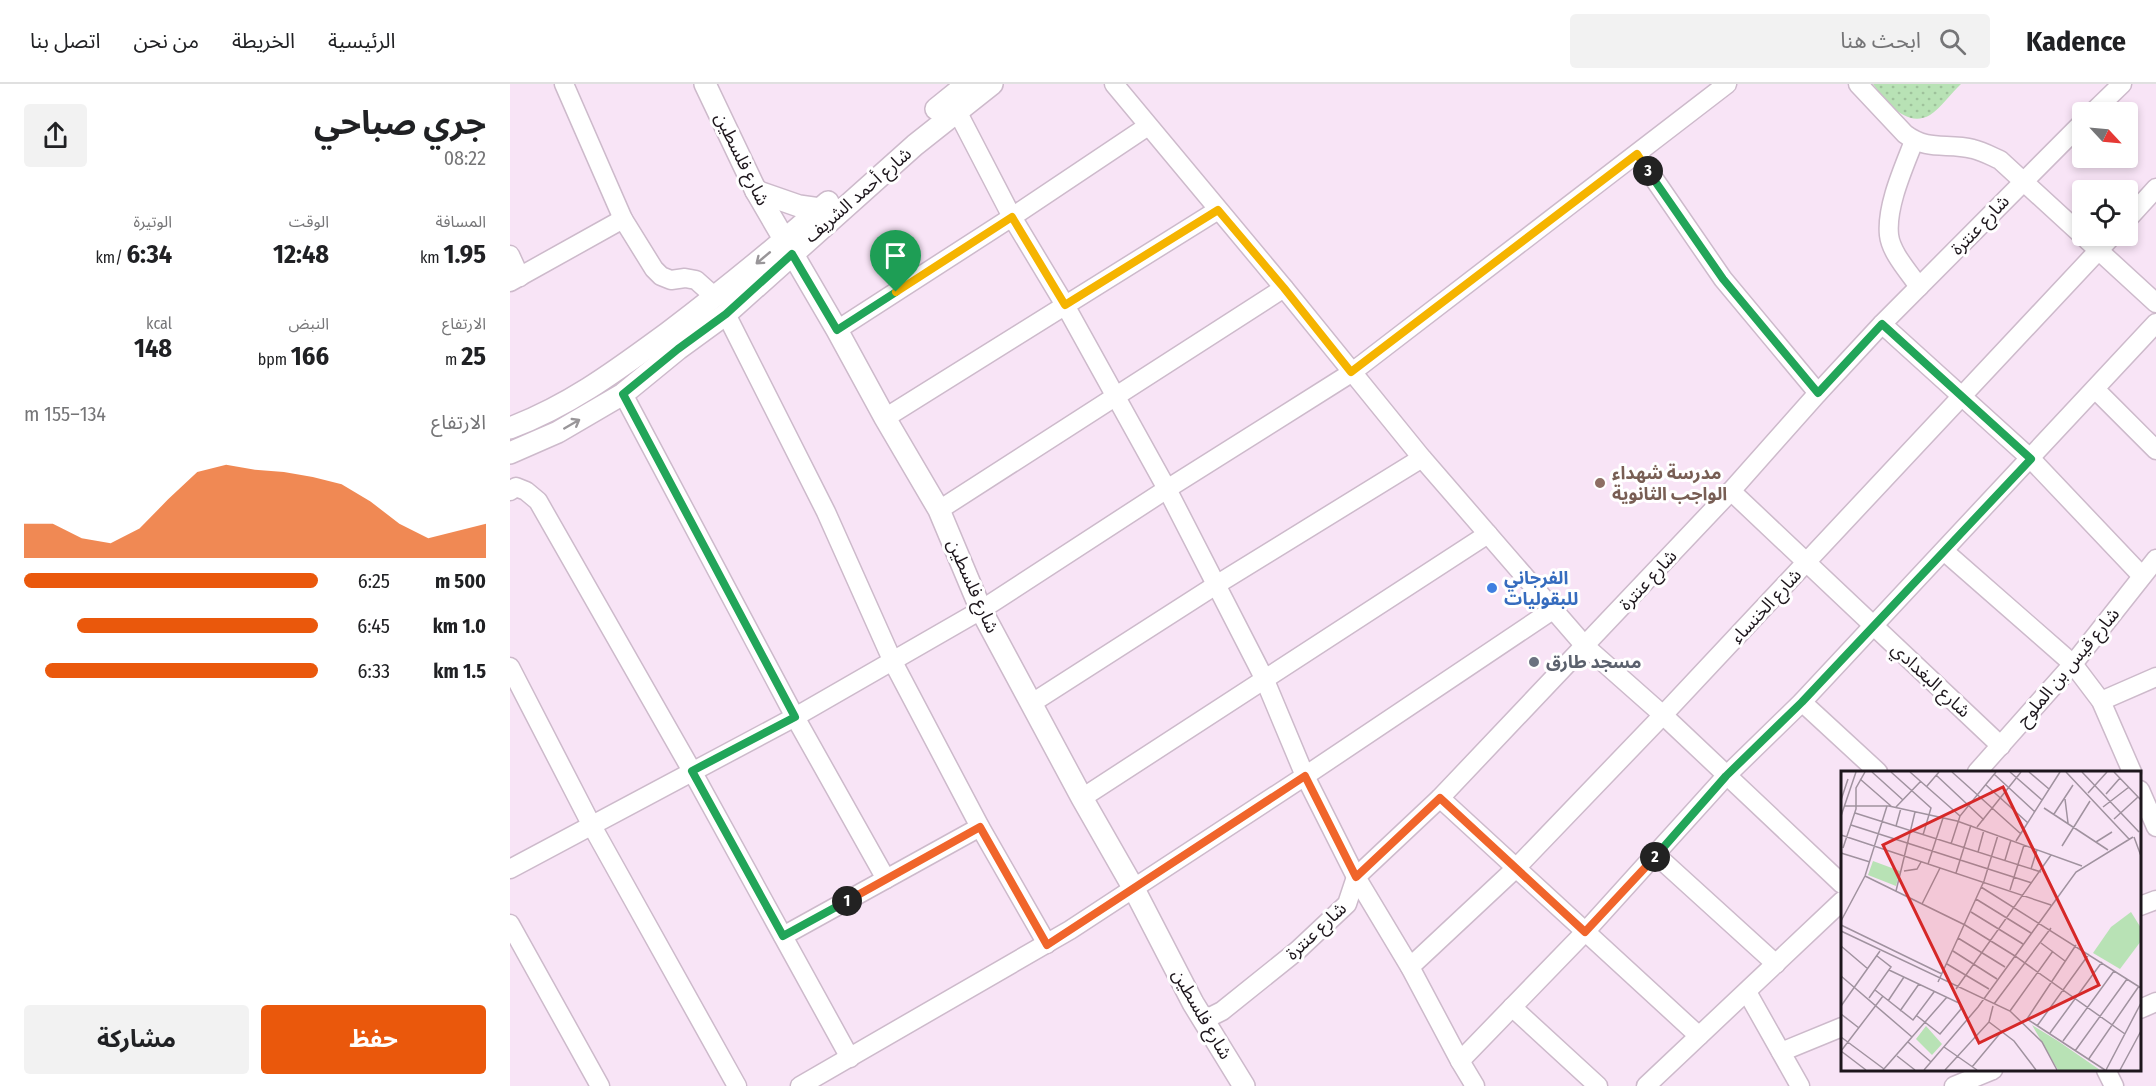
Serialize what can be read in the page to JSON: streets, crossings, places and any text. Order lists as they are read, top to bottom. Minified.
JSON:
{"streets":{"street":["شارع فلسطين","شارع أحمد الشريف","شارع عنترة","شارع الخنساء","شارع قيس بن الملوح","شارع البغدادي"]},"crossings":[["شارع فلسطين","شارع أحمد الشريف"],["شارع فلسطين","شارع عنترة"],["شارع عنترة","شارع البغدادي"],["شارع الخنساء","شارع البغدادي"],["شارع قيس بن الملوح","شارع البغدادي"]],"places":["مدرسة شهداء الواجب الثانوية","الفرجاني للبقوليات","مسجد طارق"],"north":"bottom right","page":{"header":"Kadence","search":"ابحث هنا","nav":["الرئيسية","الخريطة","من نحن","اتصل بنا"],"heading":["جري صباحي","08:22"],"pins":["3","2","1"],"stats":[["المسافة","1.95 km"],["الوقت","12:48"],["الوتيرة","6:34 /km"],["الارتفاع","25 m"],["النبض","166 bpm"],["kcal","148"]],"chart":["الارتفاع","134–155 m"],"list":[{"name":"500 m","note":"6:25"},{"name":"1.0 km","note":"6:45"},{"name":"1.5 km","note":"6:33"}],"buttons":["حفظ","مشاركة"]}}
